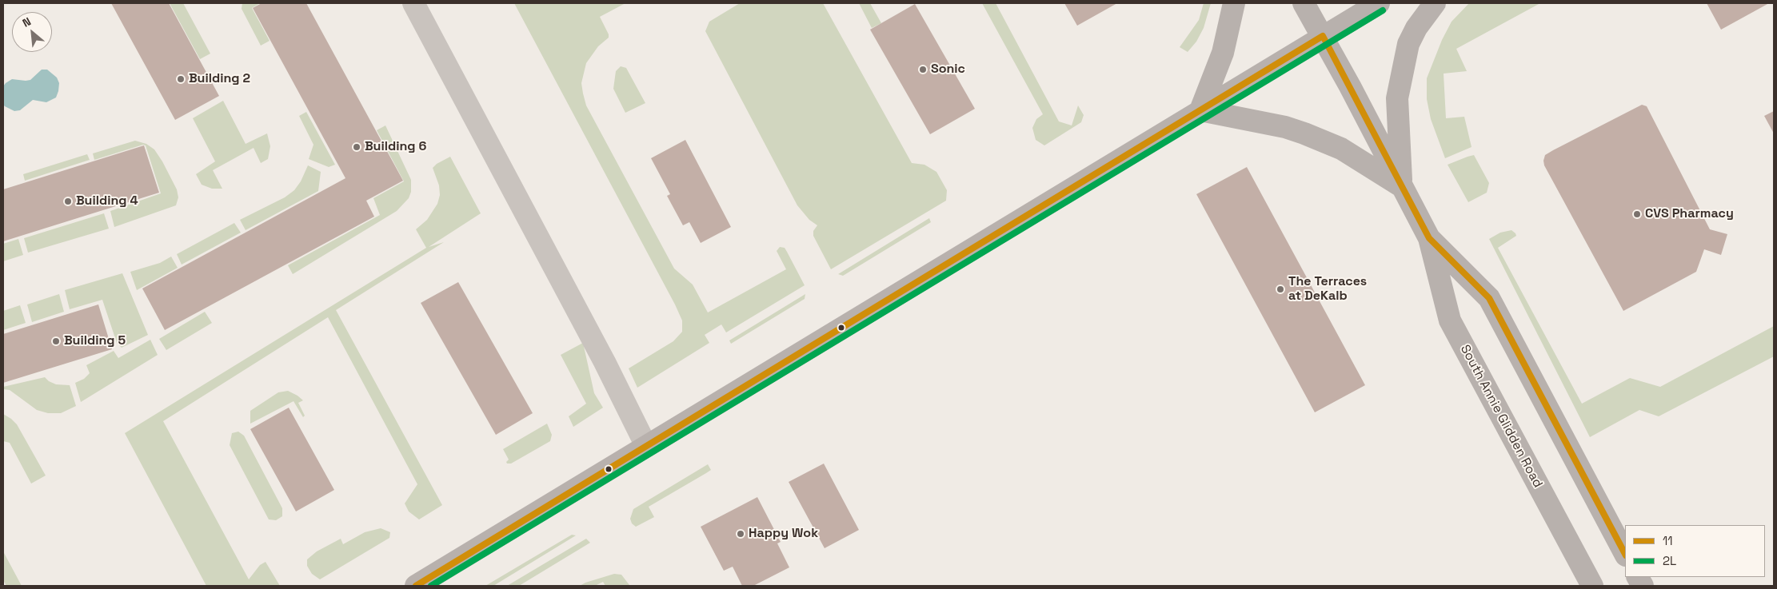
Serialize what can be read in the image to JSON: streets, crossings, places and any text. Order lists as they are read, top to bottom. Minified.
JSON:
{"streets":{"main road":["South Annie Glidden Road"]},"places":["Sonic","Building 2","Building 6","Building 4","CVS Pharmacy","The Terraces at DeKalb","Building 5","Happy Wok"],"lines":["transit line 2L","transit line 11"],"legend":["11","2L"],"north":"top left"}
